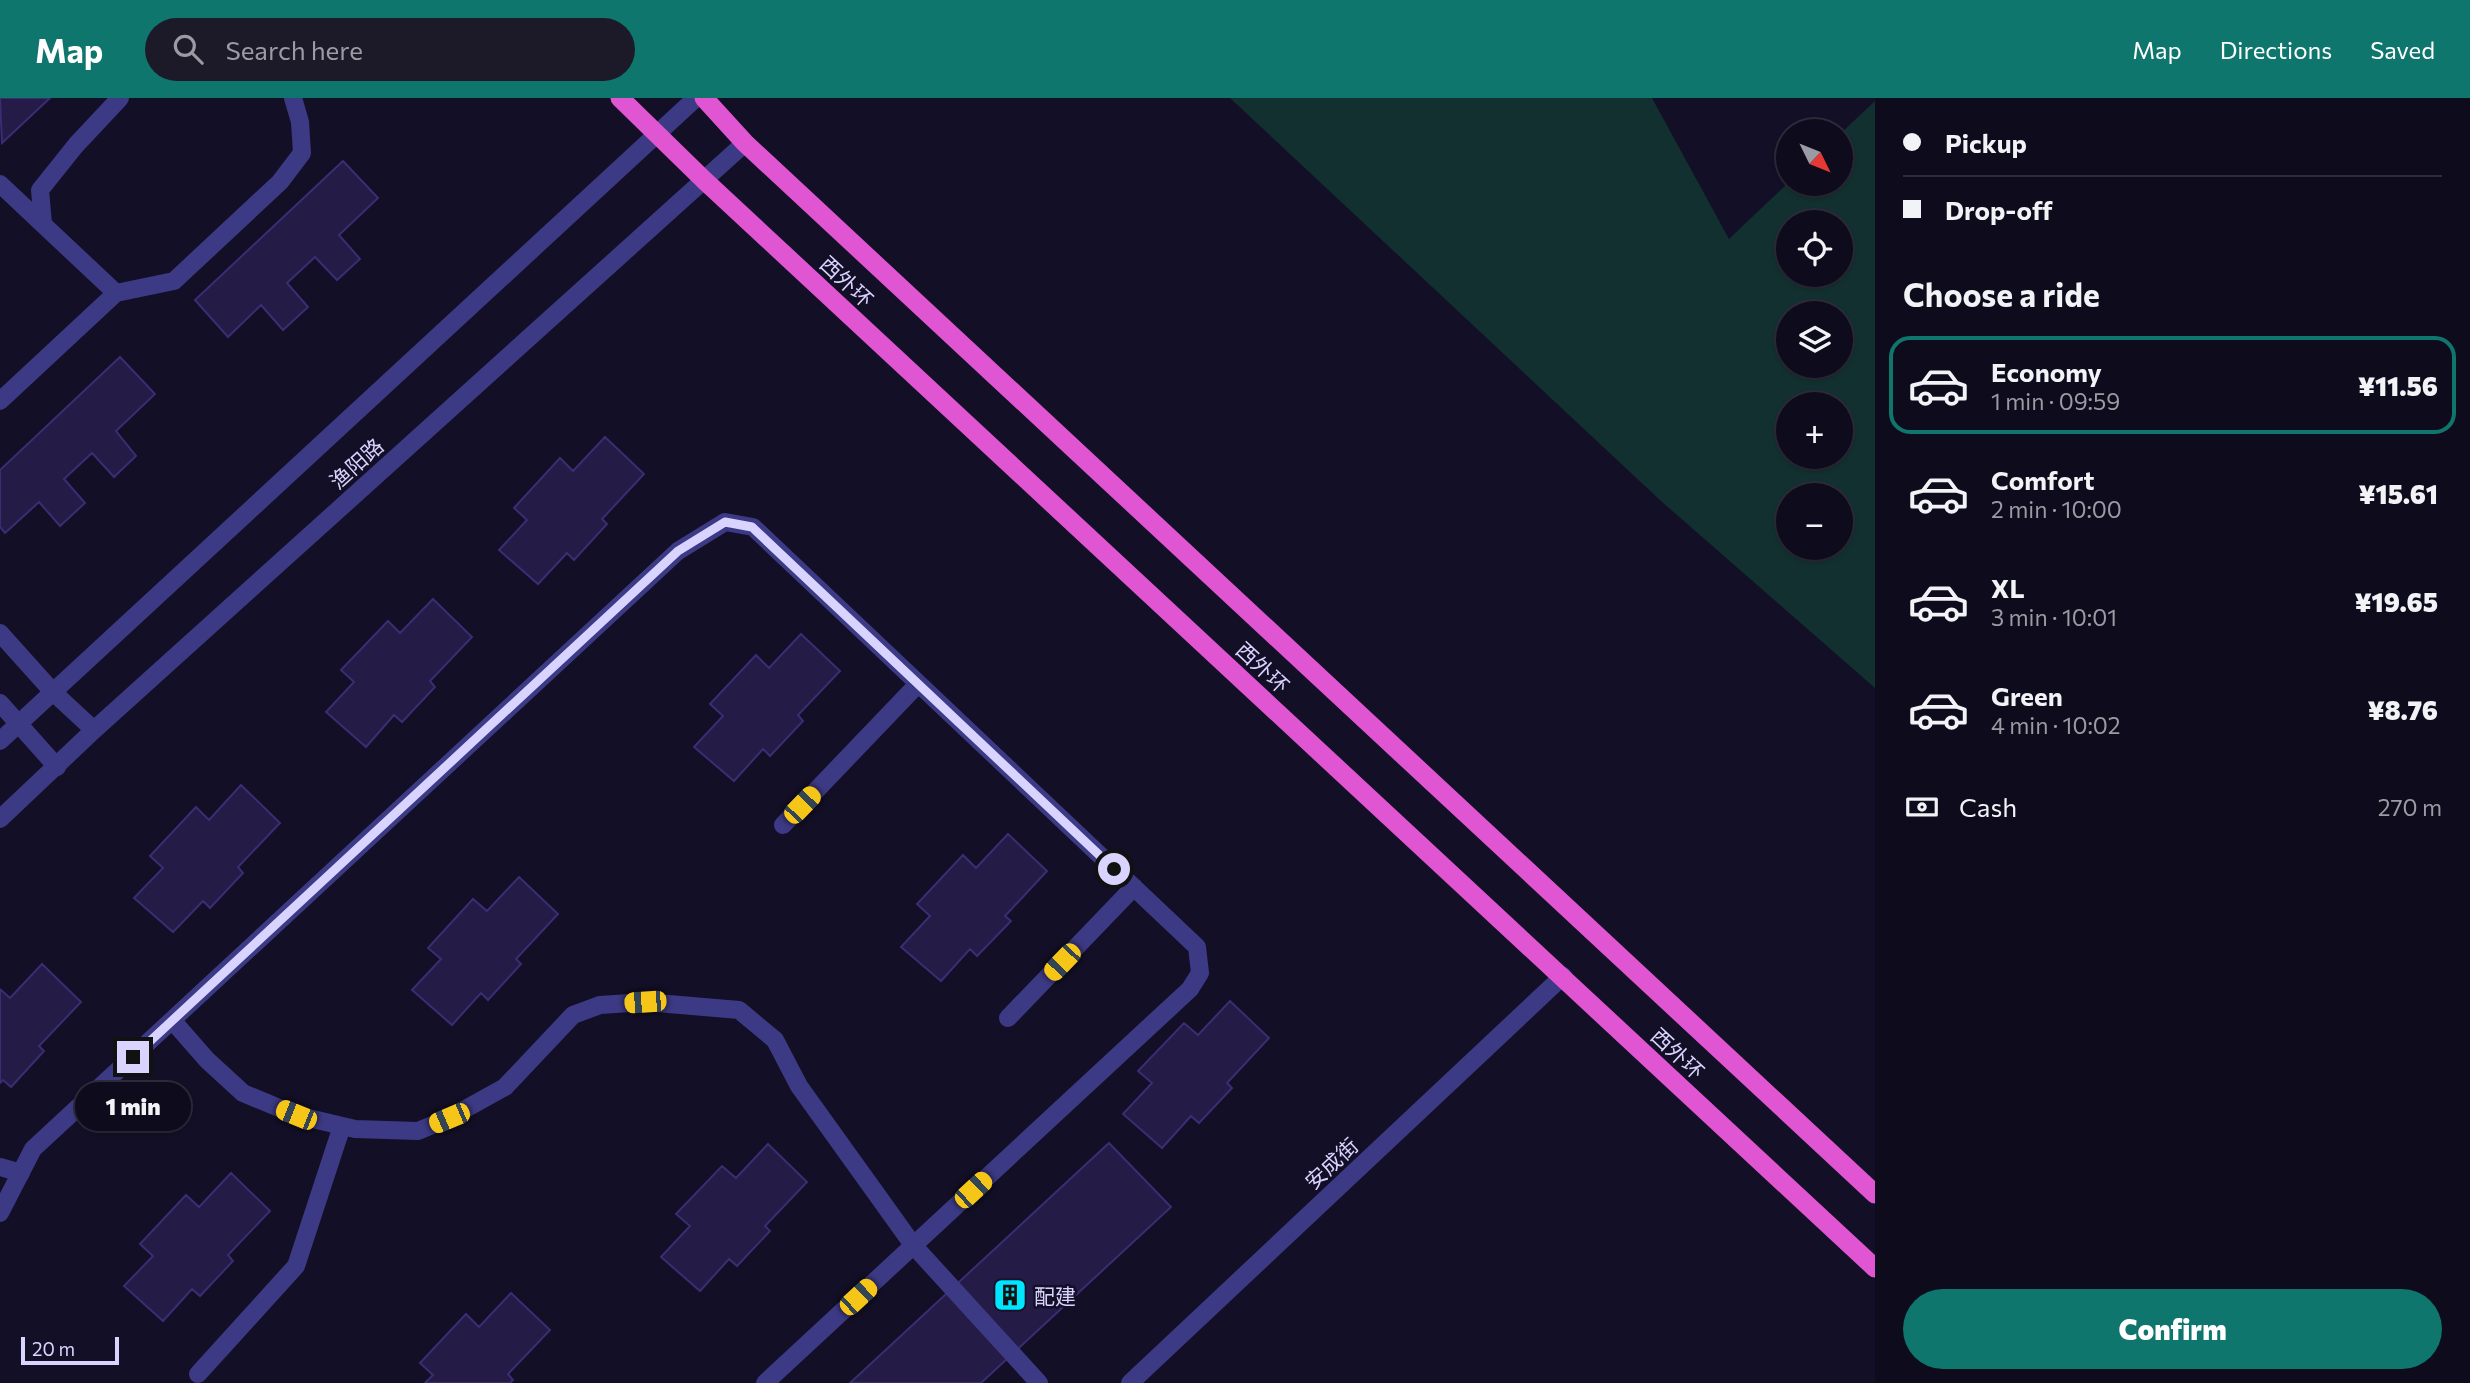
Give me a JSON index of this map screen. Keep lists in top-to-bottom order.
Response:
{
  "streets": {
    "highway": ["西外环"],
    "street": ["渔阳路", "安成街"]
  },
  "crossings": [
    ["西外环", "渔阳路"],
    ["西外环", "安成街"]
  ],
  "places": {
    "building": ["配建"]
  },
  "scale_bar": "20 m",
  "north": "bottom right",
  "page": {
    "header": "Map",
    "search": "Search here",
    "nav": ["Map", "Directions", "Saved"],
    "banner": ["Pickup", "Drop-off"],
    "map_buttons": ["+", "−"],
    "heading": "Choose a ride",
    "list": [
      {
        "name": "Economy",
        "note": "1 min · 09:59",
        "value": "¥11.56"
      },
      {
        "name": "Comfort",
        "note": "2 min · 10:00",
        "value": "¥15.61"
      },
      {
        "name": "XL",
        "note": "3 min · 10:01",
        "value": "¥19.65"
      },
      {
        "name": "Green",
        "note": "4 min · 10:02",
        "value": "¥8.76"
      }
    ],
    "pay": ["Cash", "270 m"],
    "bubble": "1 min",
    "buttons": "Confirm",
    "scale": "20 m"
  }
}
